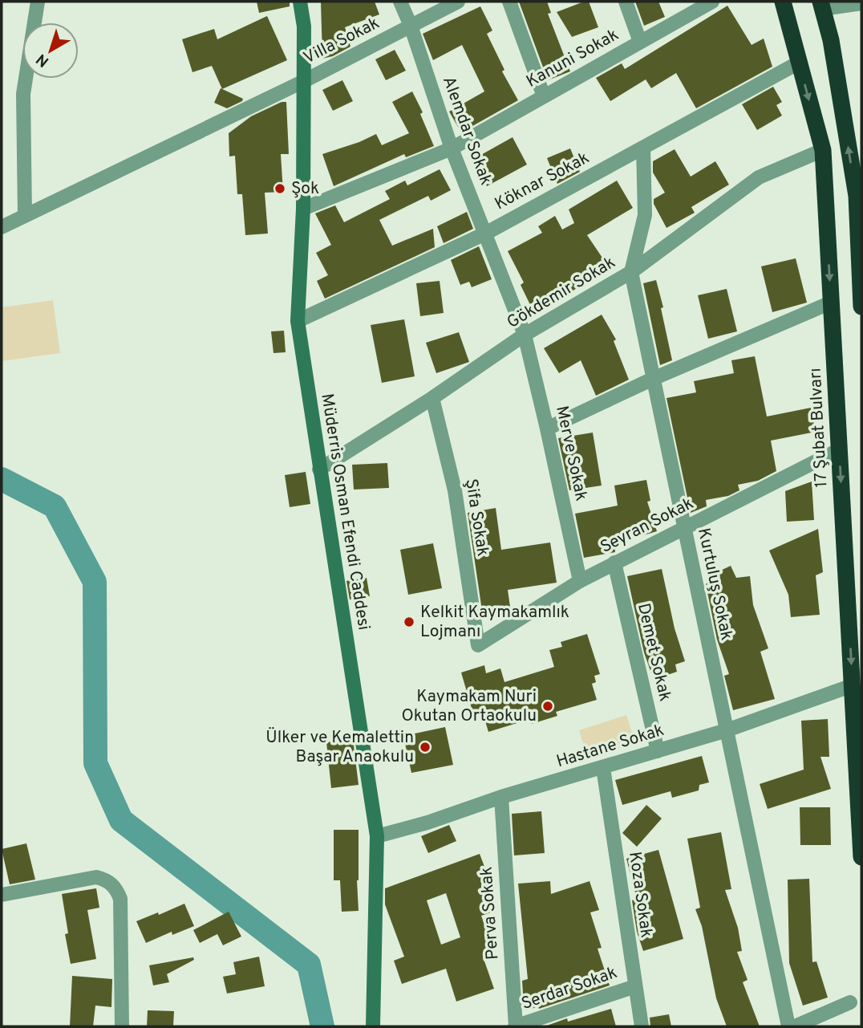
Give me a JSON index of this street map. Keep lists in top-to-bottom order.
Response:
{
  "streets": {
    "highway": ["17 Şubat Bulvarı"],
    "main road": ["Müderris Osman Efendi Caddesi"],
    "street": [
      "Villa Sokak",
      "Kanuni Sokak",
      "Alemdar Sokak",
      "Köknar Sokak",
      "Gökdemir Sokak",
      "Merve Sokak",
      "Şifa Sokak",
      "Seyran Sokak",
      "Kurtuluş Sokak",
      "Demet Sokak",
      "Hastane Sokak",
      "Koza Sokak",
      "Perva Sokak",
      "Serdar Sokak"
    ]
  },
  "crossings": [
    ["Villa Sokak", "Alemdar Sokak"],
    ["Villa Sokak", "Müderris Osman Efendi Caddesi"],
    ["Kanuni Sokak", "Alemdar Sokak"],
    ["Kanuni Sokak", "Müderris Osman Efendi Caddesi"],
    ["Alemdar Sokak", "Köknar Sokak"],
    ["Alemdar Sokak", "Gökdemir Sokak"],
    ["Alemdar Sokak", "Merve Sokak"],
    ["Köknar Sokak", "17 Şubat Bulvarı"],
    ["Köknar Sokak", "Müderris Osman Efendi Caddesi"],
    ["Köknar Sokak", "Kurtuluş Sokak"],
    ["Gökdemir Sokak", "17 Şubat Bulvarı"],
    ["Gökdemir Sokak", "Merve Sokak"],
    ["Gökdemir Sokak", "Müderris Osman Efendi Caddesi"],
    ["Gökdemir Sokak", "Şifa Sokak"],
    ["Gökdemir Sokak", "Kurtuluş Sokak"],
    ["17 Şubat Bulvarı", "Seyran Sokak"],
    ["17 Şubat Bulvarı", "Hastane Sokak"],
    ["Merve Sokak", "Seyran Sokak"],
    ["Müderris Osman Efendi Caddesi", "Hastane Sokak"],
    ["Şifa Sokak", "Seyran Sokak"],
    ["Seyran Sokak", "Kurtuluş Sokak"],
    ["Seyran Sokak", "Demet Sokak"],
    ["Kurtuluş Sokak", "Hastane Sokak"],
    ["Demet Sokak", "Hastane Sokak"],
    ["Hastane Sokak", "Koza Sokak"],
    ["Hastane Sokak", "Perva Sokak"],
    ["Koza Sokak", "Serdar Sokak"],
    ["Perva Sokak", "Serdar Sokak"]
  ],
  "places": [
    "Şok",
    "Kelkit Kaymakamlık Lojmanı",
    "Kaymakam Nuri Okutan Ortaokulu",
    "Ülker ve Kemalettin Başar Anaokulu"
  ],
  "north": "bottom left"
}
